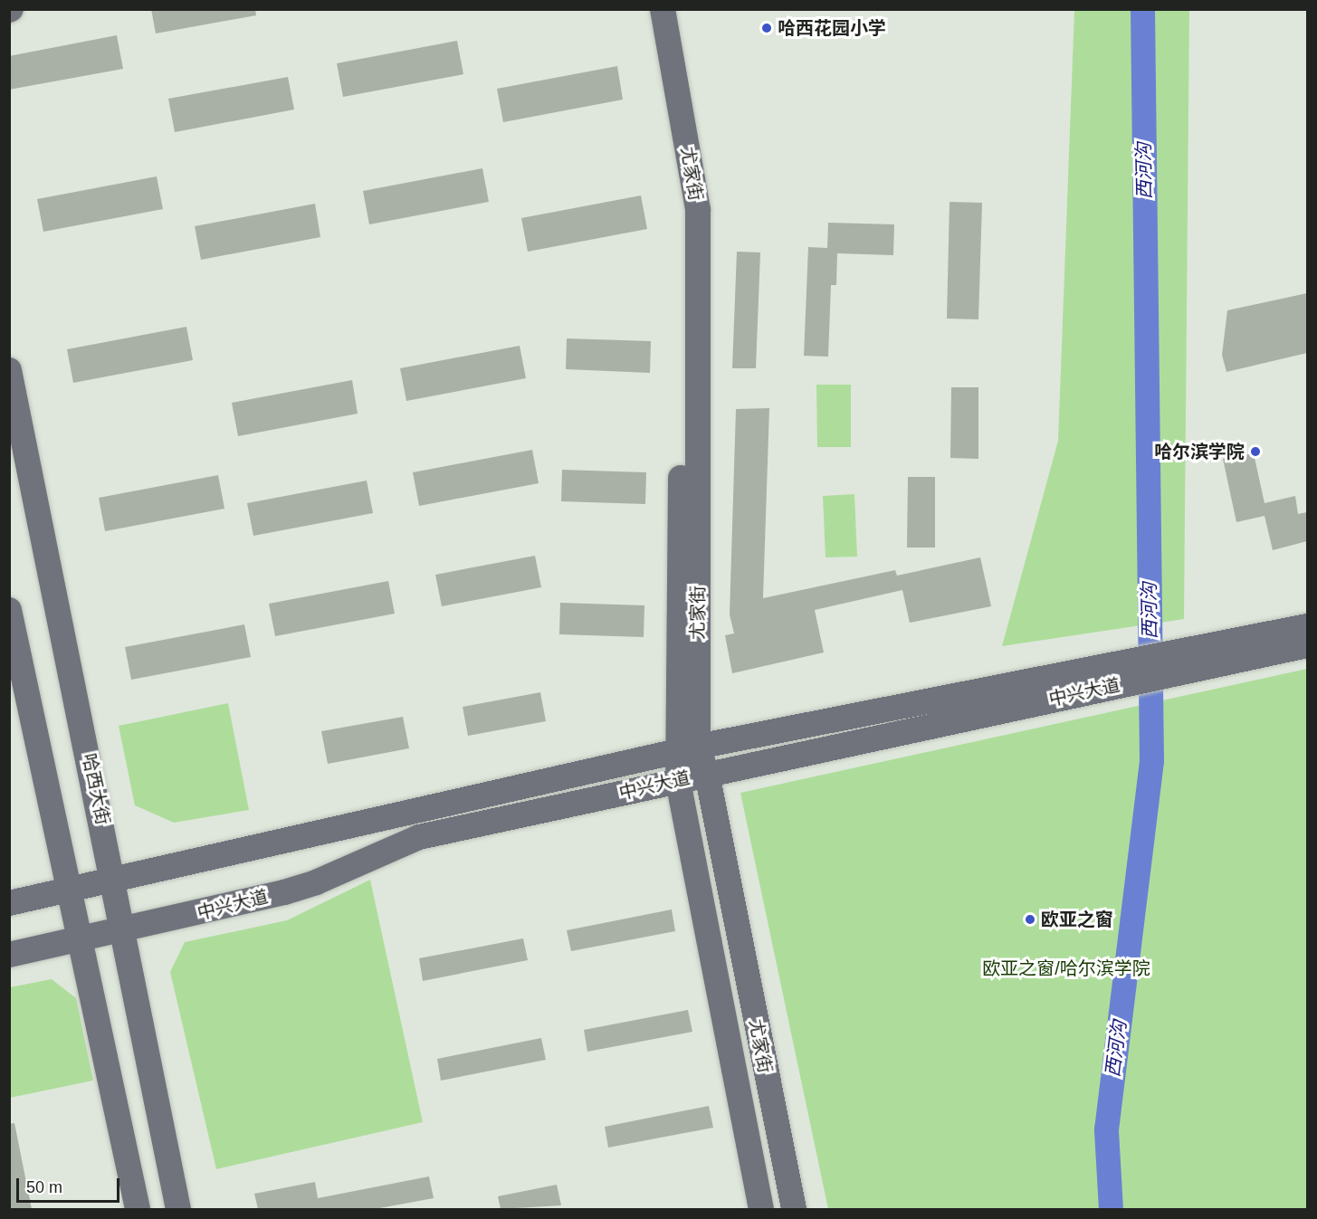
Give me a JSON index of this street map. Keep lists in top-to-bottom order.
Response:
{
  "streets": {
    "main road": ["尤家街", "中兴大道", "哈西大街"]
  },
  "crossings": [
    ["尤家街", "中兴大道"],
    ["中兴大道", "哈西大街"]
  ],
  "water": ["西河沟"],
  "parks": ["欧亚之窗/哈尔滨学院"],
  "places": ["哈西花园小学", "哈尔滨学院", "欧亚之窗"],
  "scale_bar": "50 m"
}
